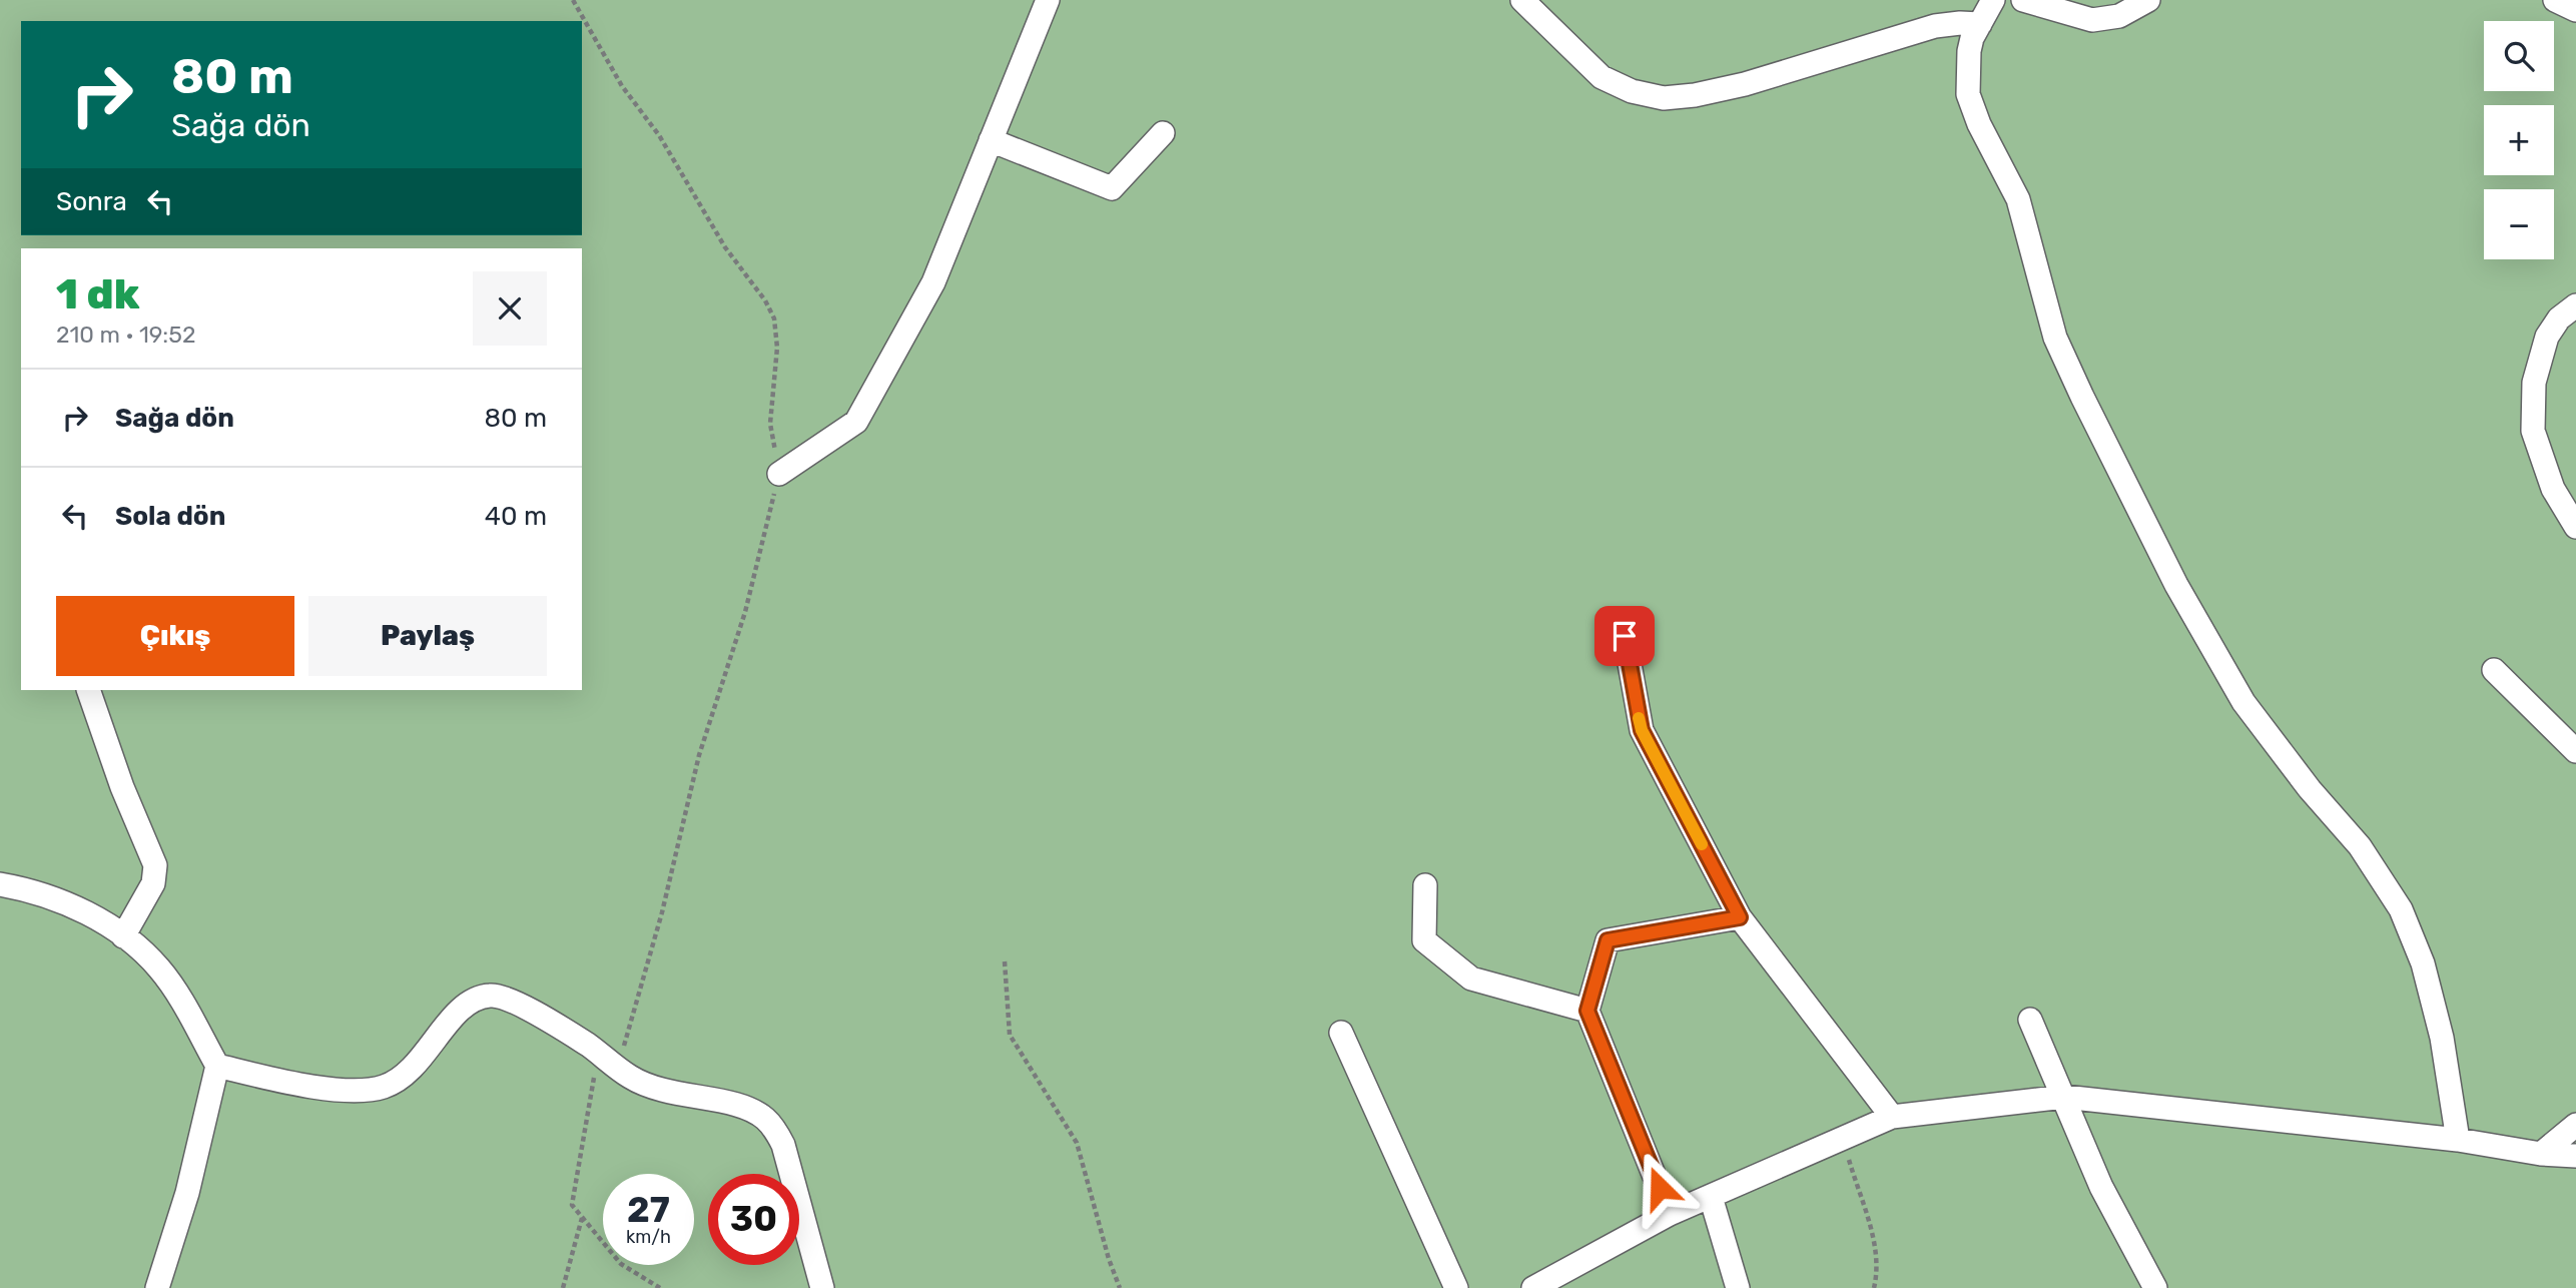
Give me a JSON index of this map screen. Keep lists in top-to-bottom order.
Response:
{
  "page": {
    "map_buttons": ["+", "−"],
    "turn": ["80 m", "Sağa dön"],
    "then": "Sonra",
    "heading": ["1 dk", "210 m · 19:52"],
    "list": [
      {
        "name": "Sağa dön",
        "value": "80 m"
      },
      {
        "name": "Sola dön",
        "value": "40 m"
      }
    ],
    "buttons": ["Çıkış", "Paylaş"],
    "speed": "27 km/h",
    "limit": "30"
  }
}
